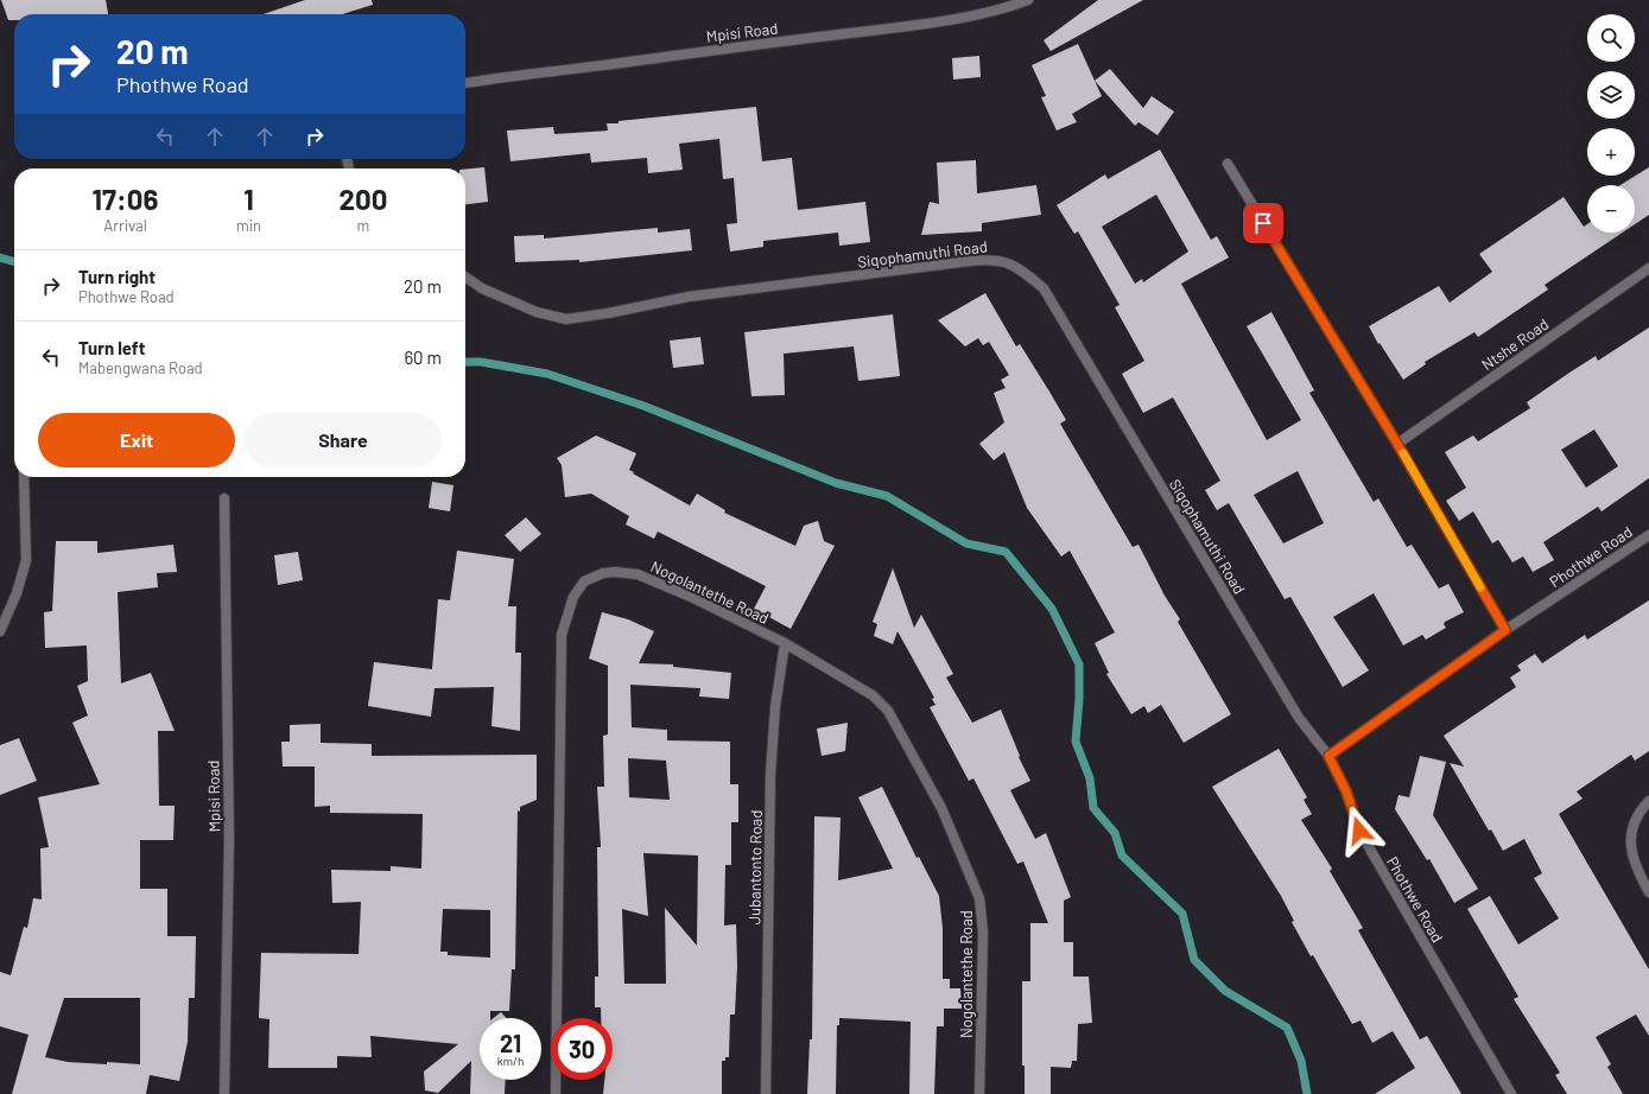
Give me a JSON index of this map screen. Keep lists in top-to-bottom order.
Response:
{
  "streets": {
    "street": [
      "Mpisi Road",
      "Siqophamuthi Road",
      "Ntshe Road",
      "Phothwe Road",
      "Nogolantethe Road",
      "Jubantonto Road"
    ]
  },
  "crossings": [
    ["Siqophamuthi Road", "Phothwe Road"],
    ["Nogolantethe Road", "Jubantonto Road"]
  ],
  "page": {
    "map_buttons": ["+", "−"],
    "turn": ["20 m", "Phothwe Road"],
    "eta": [
      "17:06",
      "Arrival",
      "1",
      "min",
      "200",
      "m"
    ],
    "list": [
      {
        "name": "Turn right",
        "note": "Phothwe Road",
        "value": "20 m"
      },
      {
        "name": "Turn left",
        "note": "Mabengwana Road",
        "value": "60 m"
      }
    ],
    "buttons": ["Exit", "Share"],
    "speed": "21 km/h",
    "limit": "30"
  }
}
